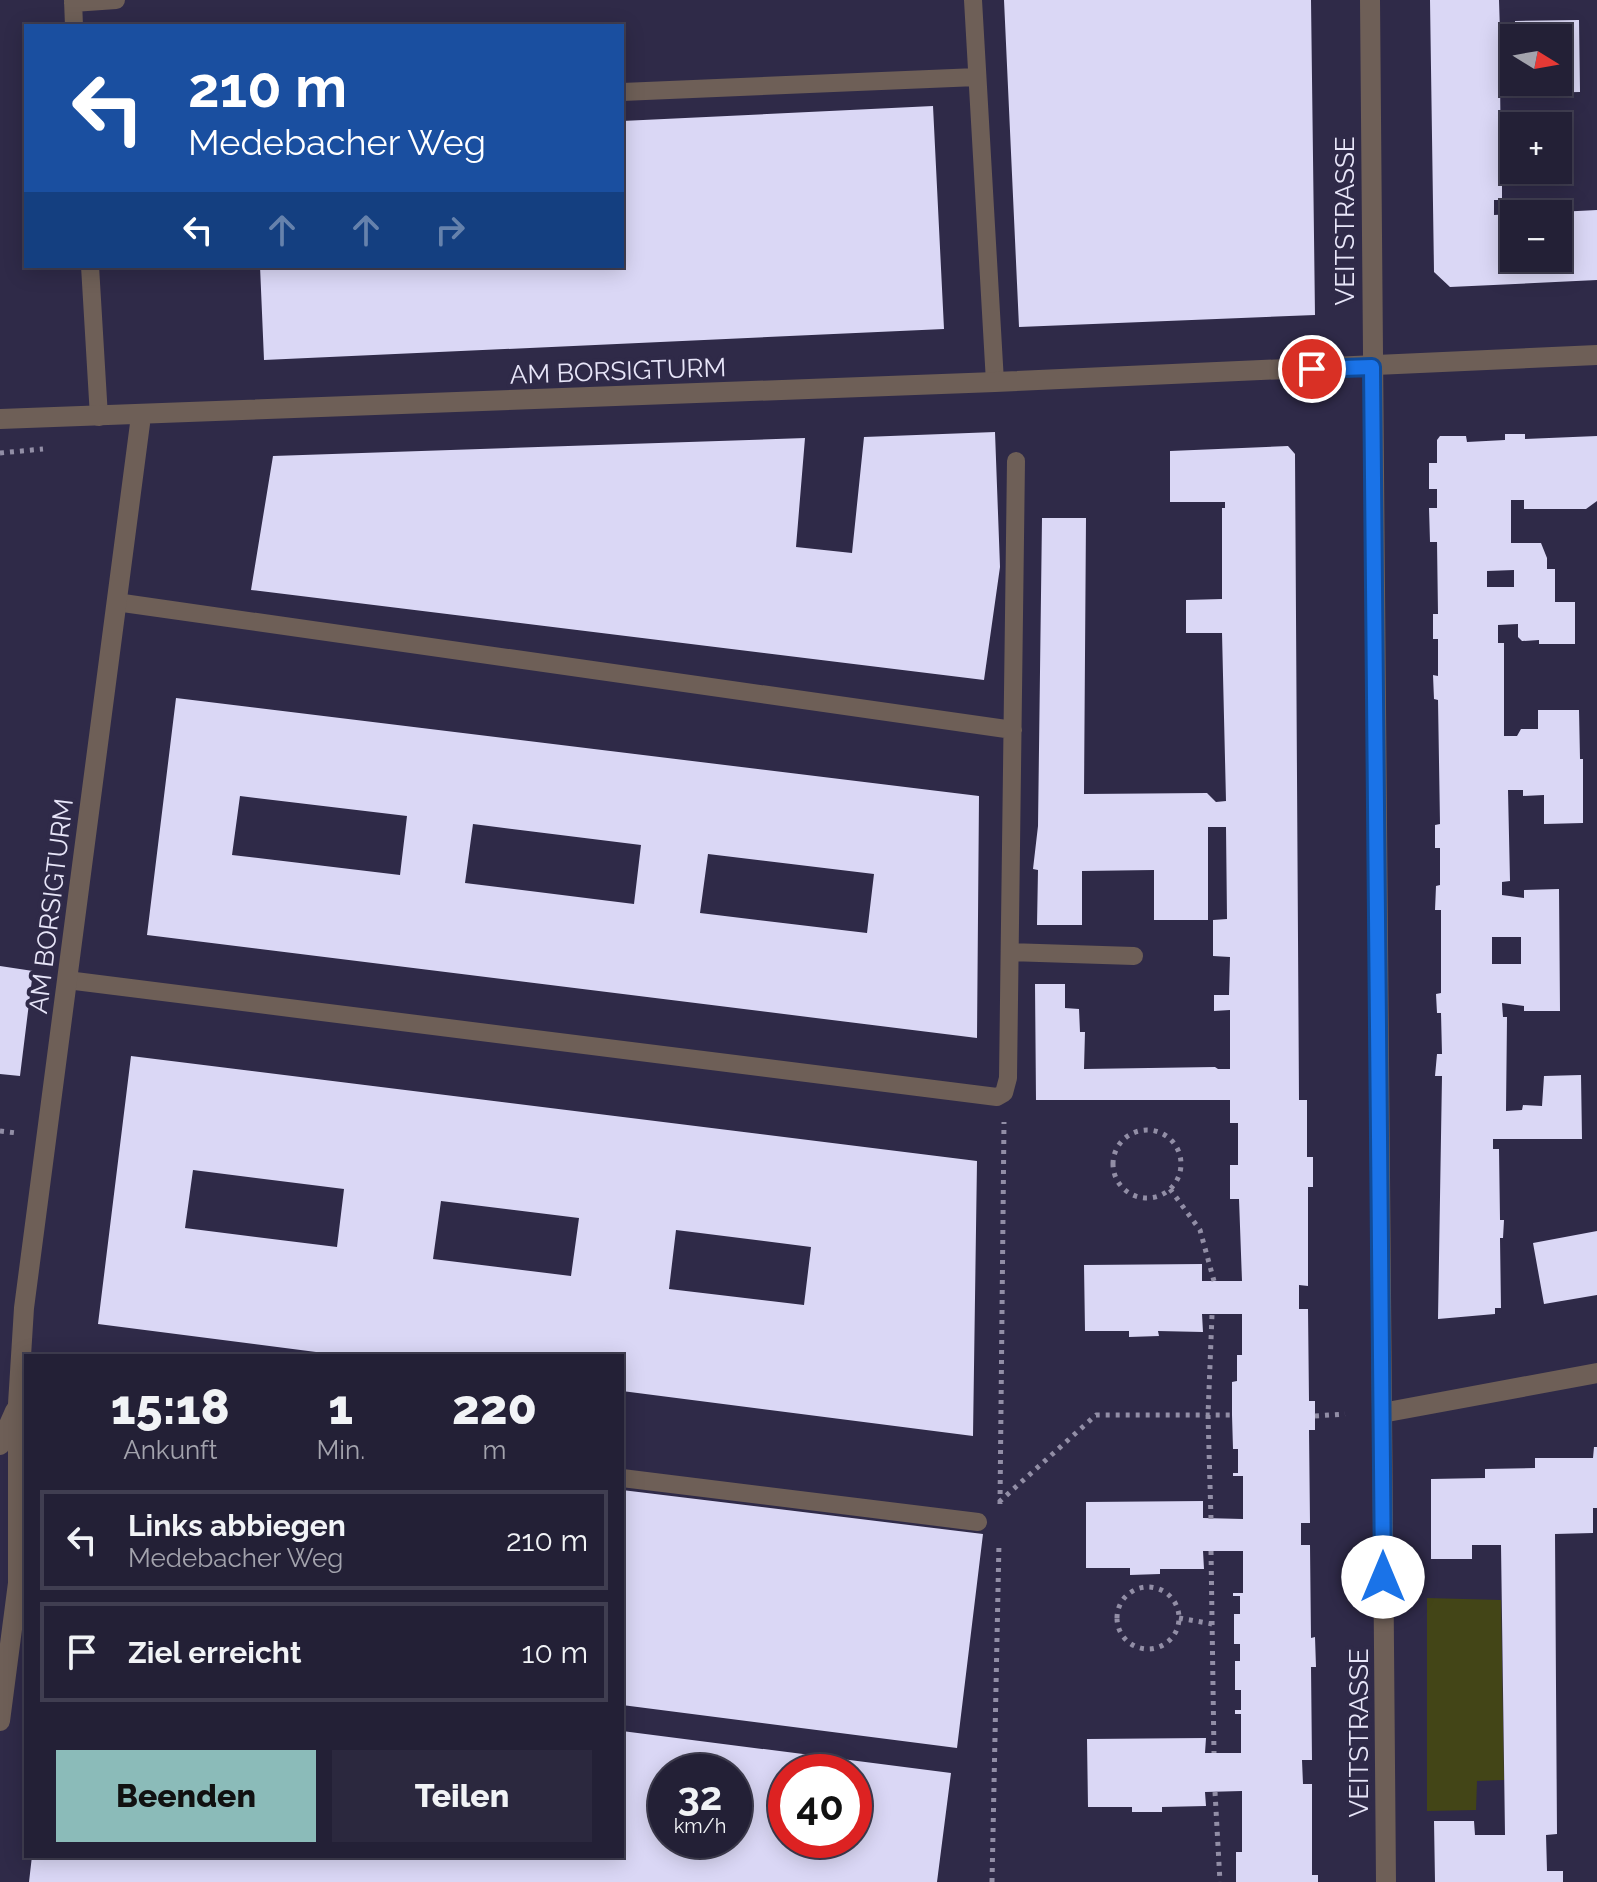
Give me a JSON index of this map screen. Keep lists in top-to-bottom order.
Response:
{
  "streets": {
    "street": ["VEITSTRASSE", "AM BORSIGTURM"]
  },
  "crossings": [
    ["VEITSTRASSE", "AM BORSIGTURM"]
  ],
  "north": "right",
  "page": {
    "map_buttons": ["+", "−"],
    "turn": ["210 m", "Medebacher Weg"],
    "eta": [
      "15:18",
      "Ankunft",
      "1",
      "Min.",
      "220",
      "m"
    ],
    "list": [
      {
        "name": "Links abbiegen",
        "note": "Medebacher Weg",
        "value": "210 m"
      },
      {
        "name": "Ziel erreicht",
        "value": "10 m"
      }
    ],
    "buttons": ["Beenden", "Teilen"],
    "speed": "32 km/h",
    "limit": "40"
  }
}
